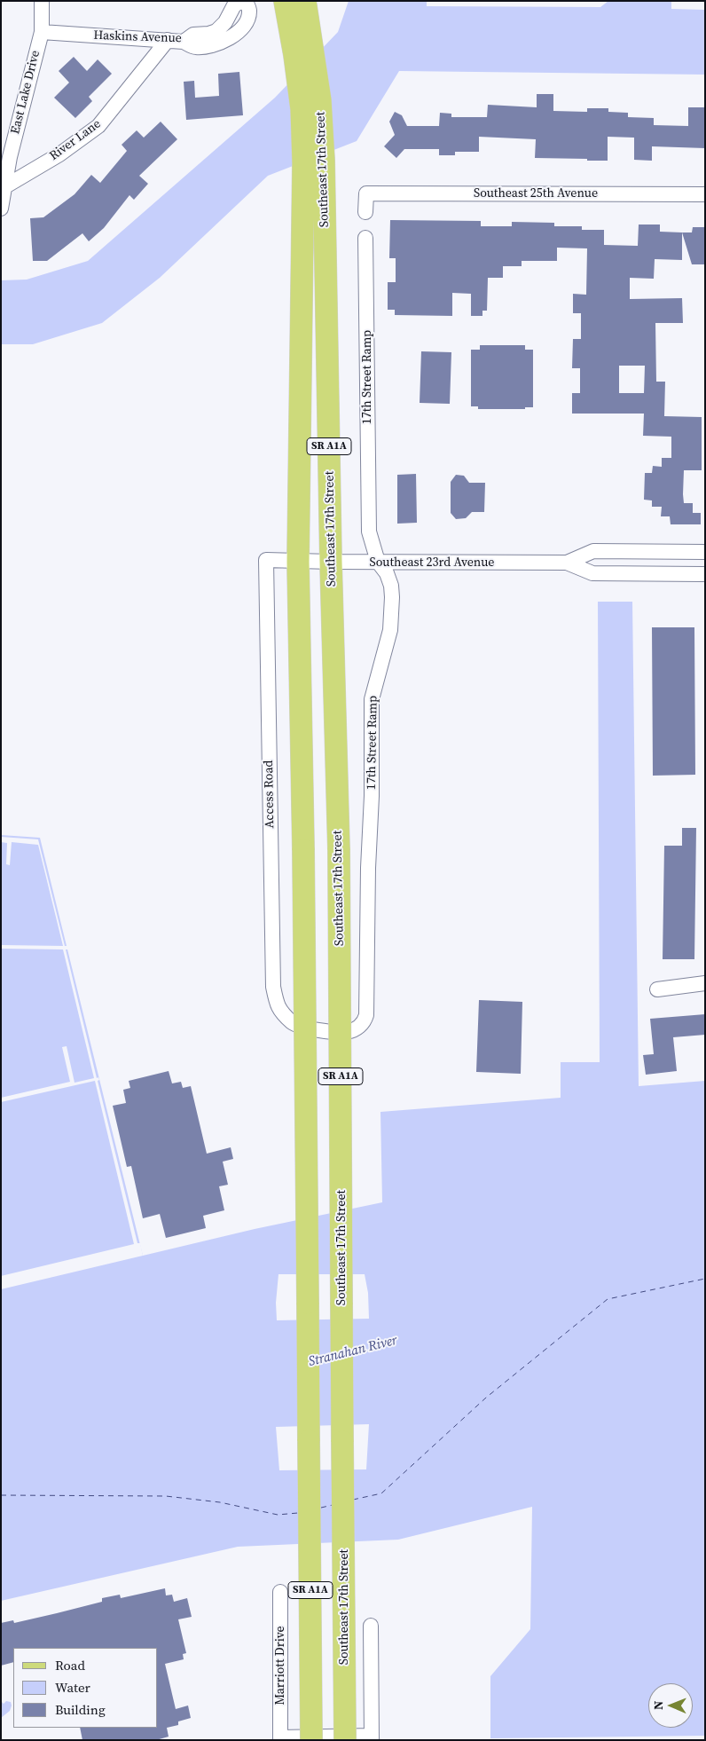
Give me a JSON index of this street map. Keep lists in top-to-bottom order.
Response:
{
  "streets": {
    "main road": ["Southeast 17th Street", "SR A1A"],
    "street": [
      "Haskins Avenue",
      "East Lake Drive",
      "River Lane",
      "Southeast 25th Avenue",
      "17th Street Ramp",
      "Southeast 23rd Avenue",
      "Access Road",
      "Marriott Drive"
    ]
  },
  "crossings": [
    ["Haskins Avenue", "East Lake Drive"],
    ["Haskins Avenue", "River Lane"],
    ["East Lake Drive", "River Lane"],
    ["Southeast 17th Street", "Southeast 23rd Avenue"],
    ["Southeast 17th Street", "Access Road"],
    ["17th Street Ramp", "Southeast 23rd Avenue"],
    ["17th Street Ramp", "Access Road"],
    ["Southeast 23rd Avenue", "Access Road"]
  ],
  "water": ["Stranahan River"],
  "legend": ["Road", "Water", "Building"],
  "north": "left"
}
